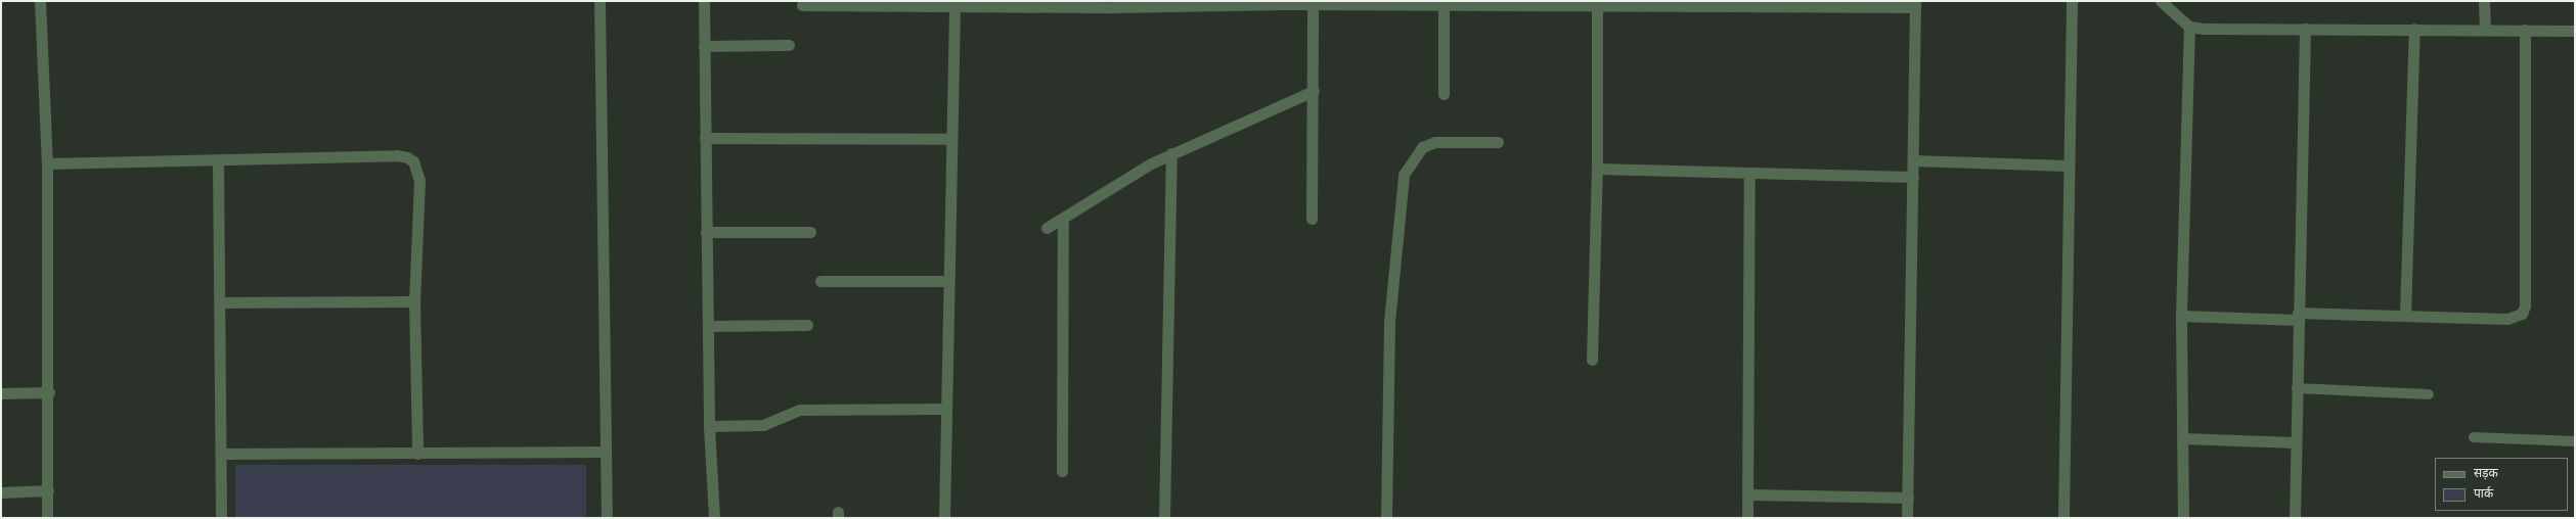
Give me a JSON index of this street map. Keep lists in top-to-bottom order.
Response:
{
  "legend": ["सड़क", "पार्क"]
}
